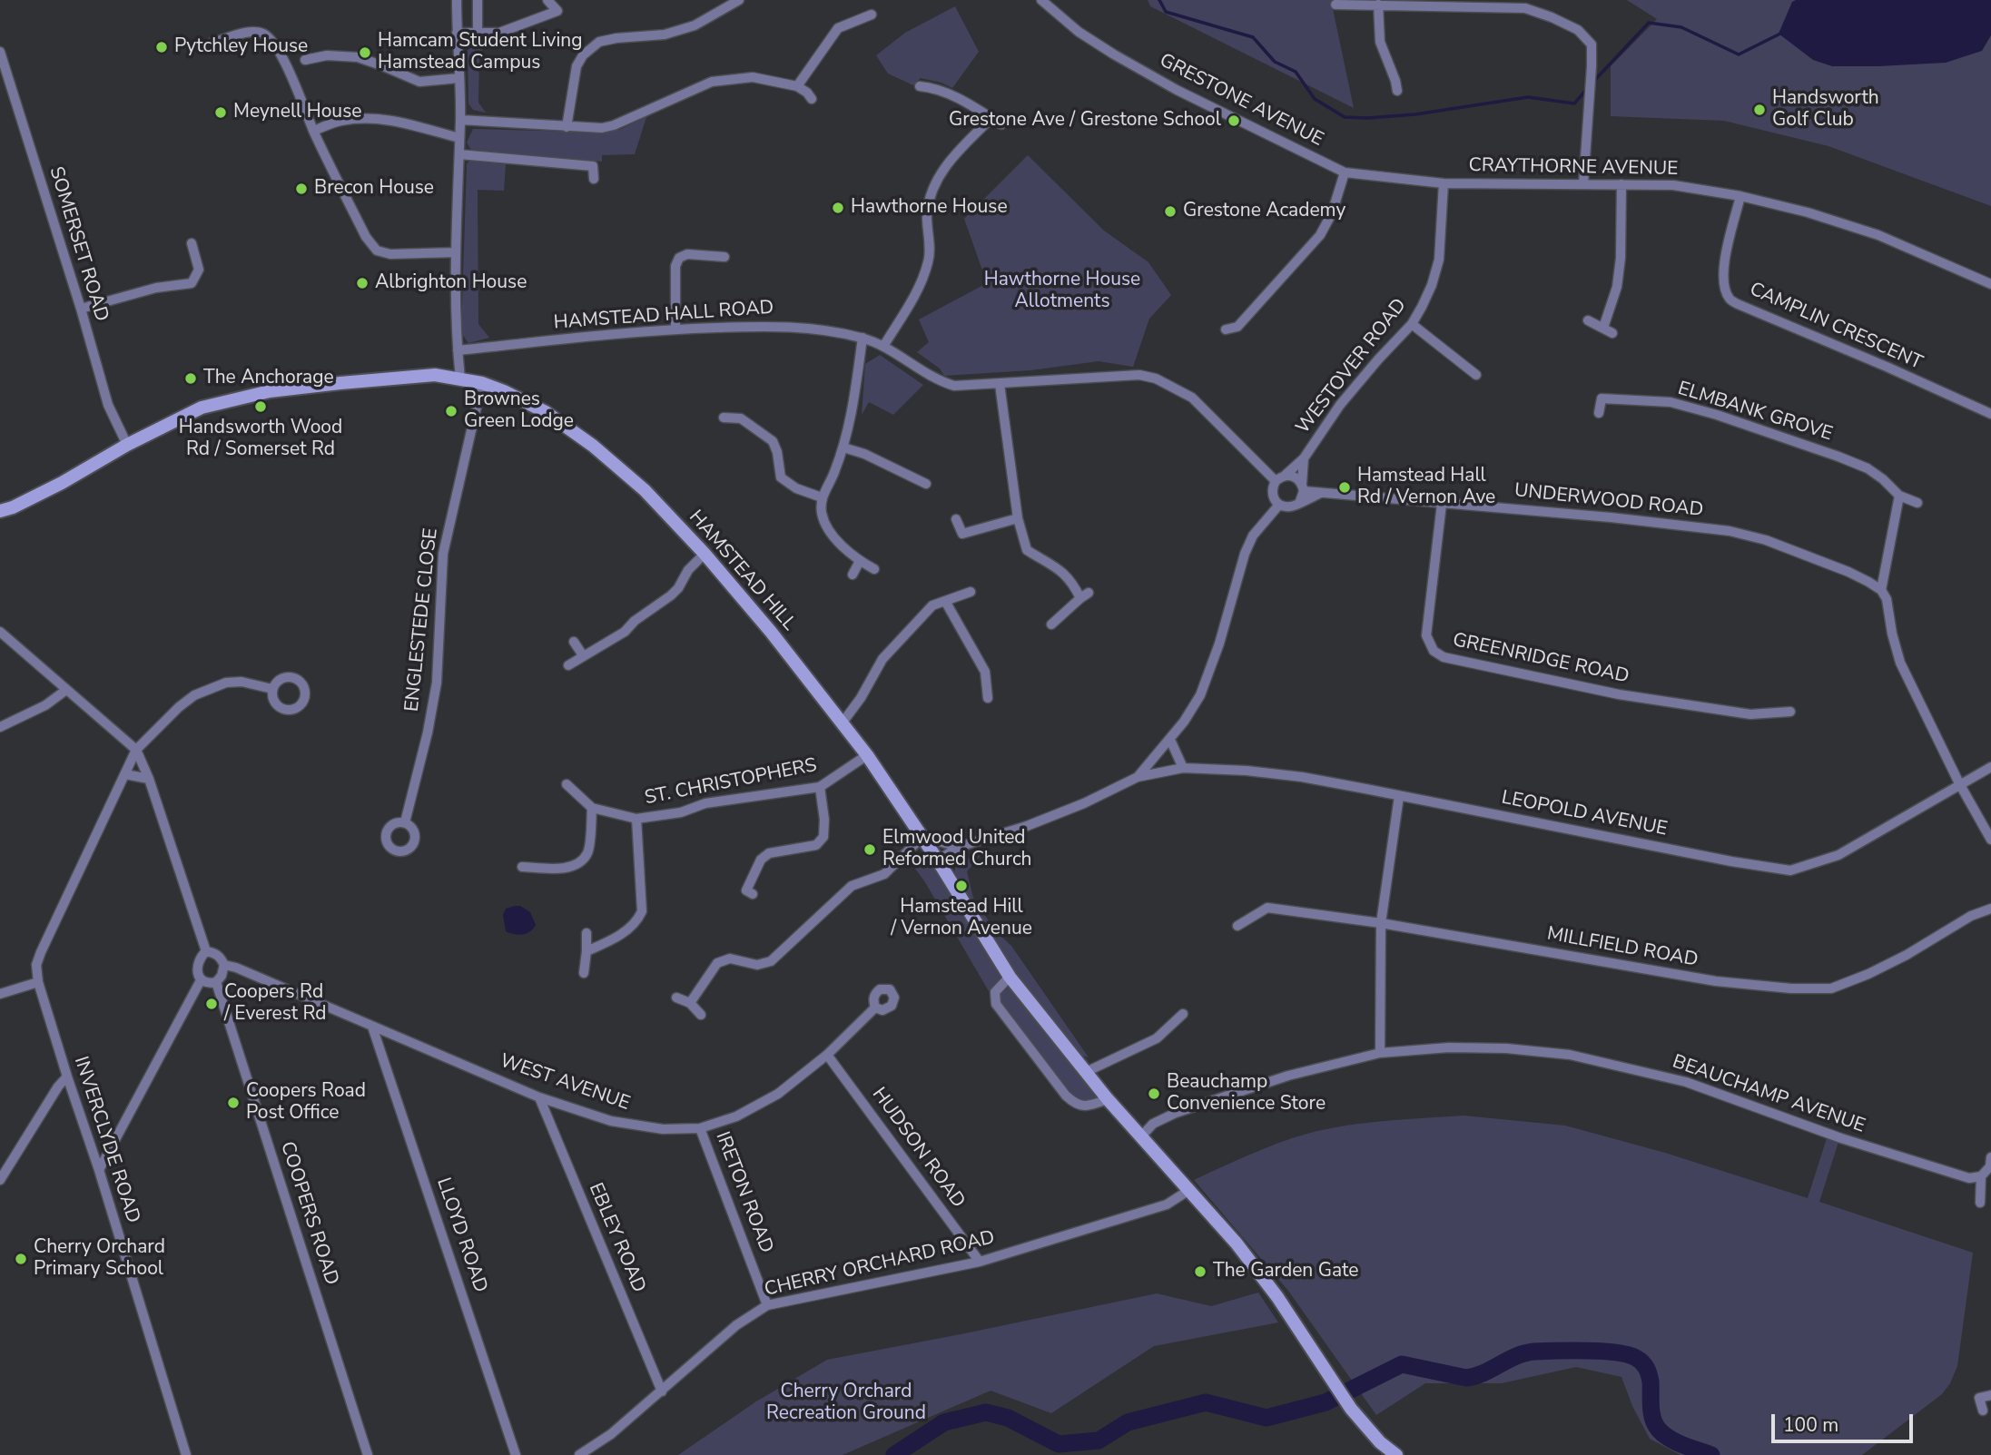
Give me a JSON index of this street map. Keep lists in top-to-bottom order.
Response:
{
  "streets": {
    "main road": ["HAMSTEAD HILL"],
    "street": [
      "GRESTONE AVENUE",
      "CRAYTHORNE AVENUE",
      "SOMERSET ROAD",
      "HAMSTEAD HALL ROAD",
      "CAMPLIN CRESCENT",
      "WESTOVER ROAD",
      "ELMBANK GROVE",
      "UNDERWOOD ROAD",
      "ENGLESTEDE CLOSE",
      "GREENRIDGE ROAD",
      "ST. CHRISTOPHERS",
      "LEOPOLD AVENUE",
      "MILLFIELD ROAD",
      "WEST AVENUE",
      "BEAUCHAMP AVENUE",
      "INVERCLYDE ROAD",
      "HUDSON ROAD",
      "IRETON ROAD",
      "COOPERS ROAD",
      "LLOYD ROAD",
      "EBLEY ROAD",
      "CHERRY ORCHARD ROAD"
    ]
  },
  "crossings": [
    ["GRESTONE AVENUE", "CRAYTHORNE AVENUE"],
    ["GRESTONE AVENUE", "WESTOVER ROAD"],
    ["CRAYTHORNE AVENUE", "CAMPLIN CRESCENT"],
    ["CRAYTHORNE AVENUE", "WESTOVER ROAD"],
    ["SOMERSET ROAD", "HAMSTEAD HILL"],
    ["HAMSTEAD HALL ROAD", "WESTOVER ROAD"],
    ["HAMSTEAD HALL ROAD", "UNDERWOOD ROAD"],
    ["WESTOVER ROAD", "UNDERWOOD ROAD"],
    ["UNDERWOOD ROAD", "GREENRIDGE ROAD"],
    ["HAMSTEAD HILL", "ENGLESTEDE CLOSE"],
    ["HAMSTEAD HILL", "ST. CHRISTOPHERS"],
    ["HAMSTEAD HILL", "BEAUCHAMP AVENUE"],
    ["HAMSTEAD HILL", "CHERRY ORCHARD ROAD"],
    ["WEST AVENUE", "HUDSON ROAD"],
    ["WEST AVENUE", "IRETON ROAD"],
    ["WEST AVENUE", "COOPERS ROAD"],
    ["WEST AVENUE", "LLOYD ROAD"],
    ["WEST AVENUE", "EBLEY ROAD"],
    ["HUDSON ROAD", "CHERRY ORCHARD ROAD"],
    ["IRETON ROAD", "CHERRY ORCHARD ROAD"],
    ["EBLEY ROAD", "CHERRY ORCHARD ROAD"]
  ],
  "parks": ["Hawthorne House Allotments", "Cherry Orchard Recreation Ground"],
  "places": [
    "Pytchley House",
    "Hamcam Student Living Hamstead Campus",
    "Handsworth Golf Club",
    "Meynell House",
    "Grestone Ave / Grestone School",
    "Brecon House",
    "Hawthorne House",
    "Grestone Academy",
    "Albrighton House",
    "The Anchorage",
    "Handsworth Wood Rd / Somerset Rd",
    "Brownes Green Lodge",
    "Hamstead Hall Rd / Vernon Ave",
    "Elmwood United Reformed Church",
    "Hamstead Hill / Vernon Avenue",
    "Coopers Rd / Everest Rd",
    "Beauchamp Convenience Store",
    "Coopers Road Post Office",
    "Cherry Orchard Primary School",
    "The Garden Gate"
  ],
  "scale_bar": "100 m"
}
